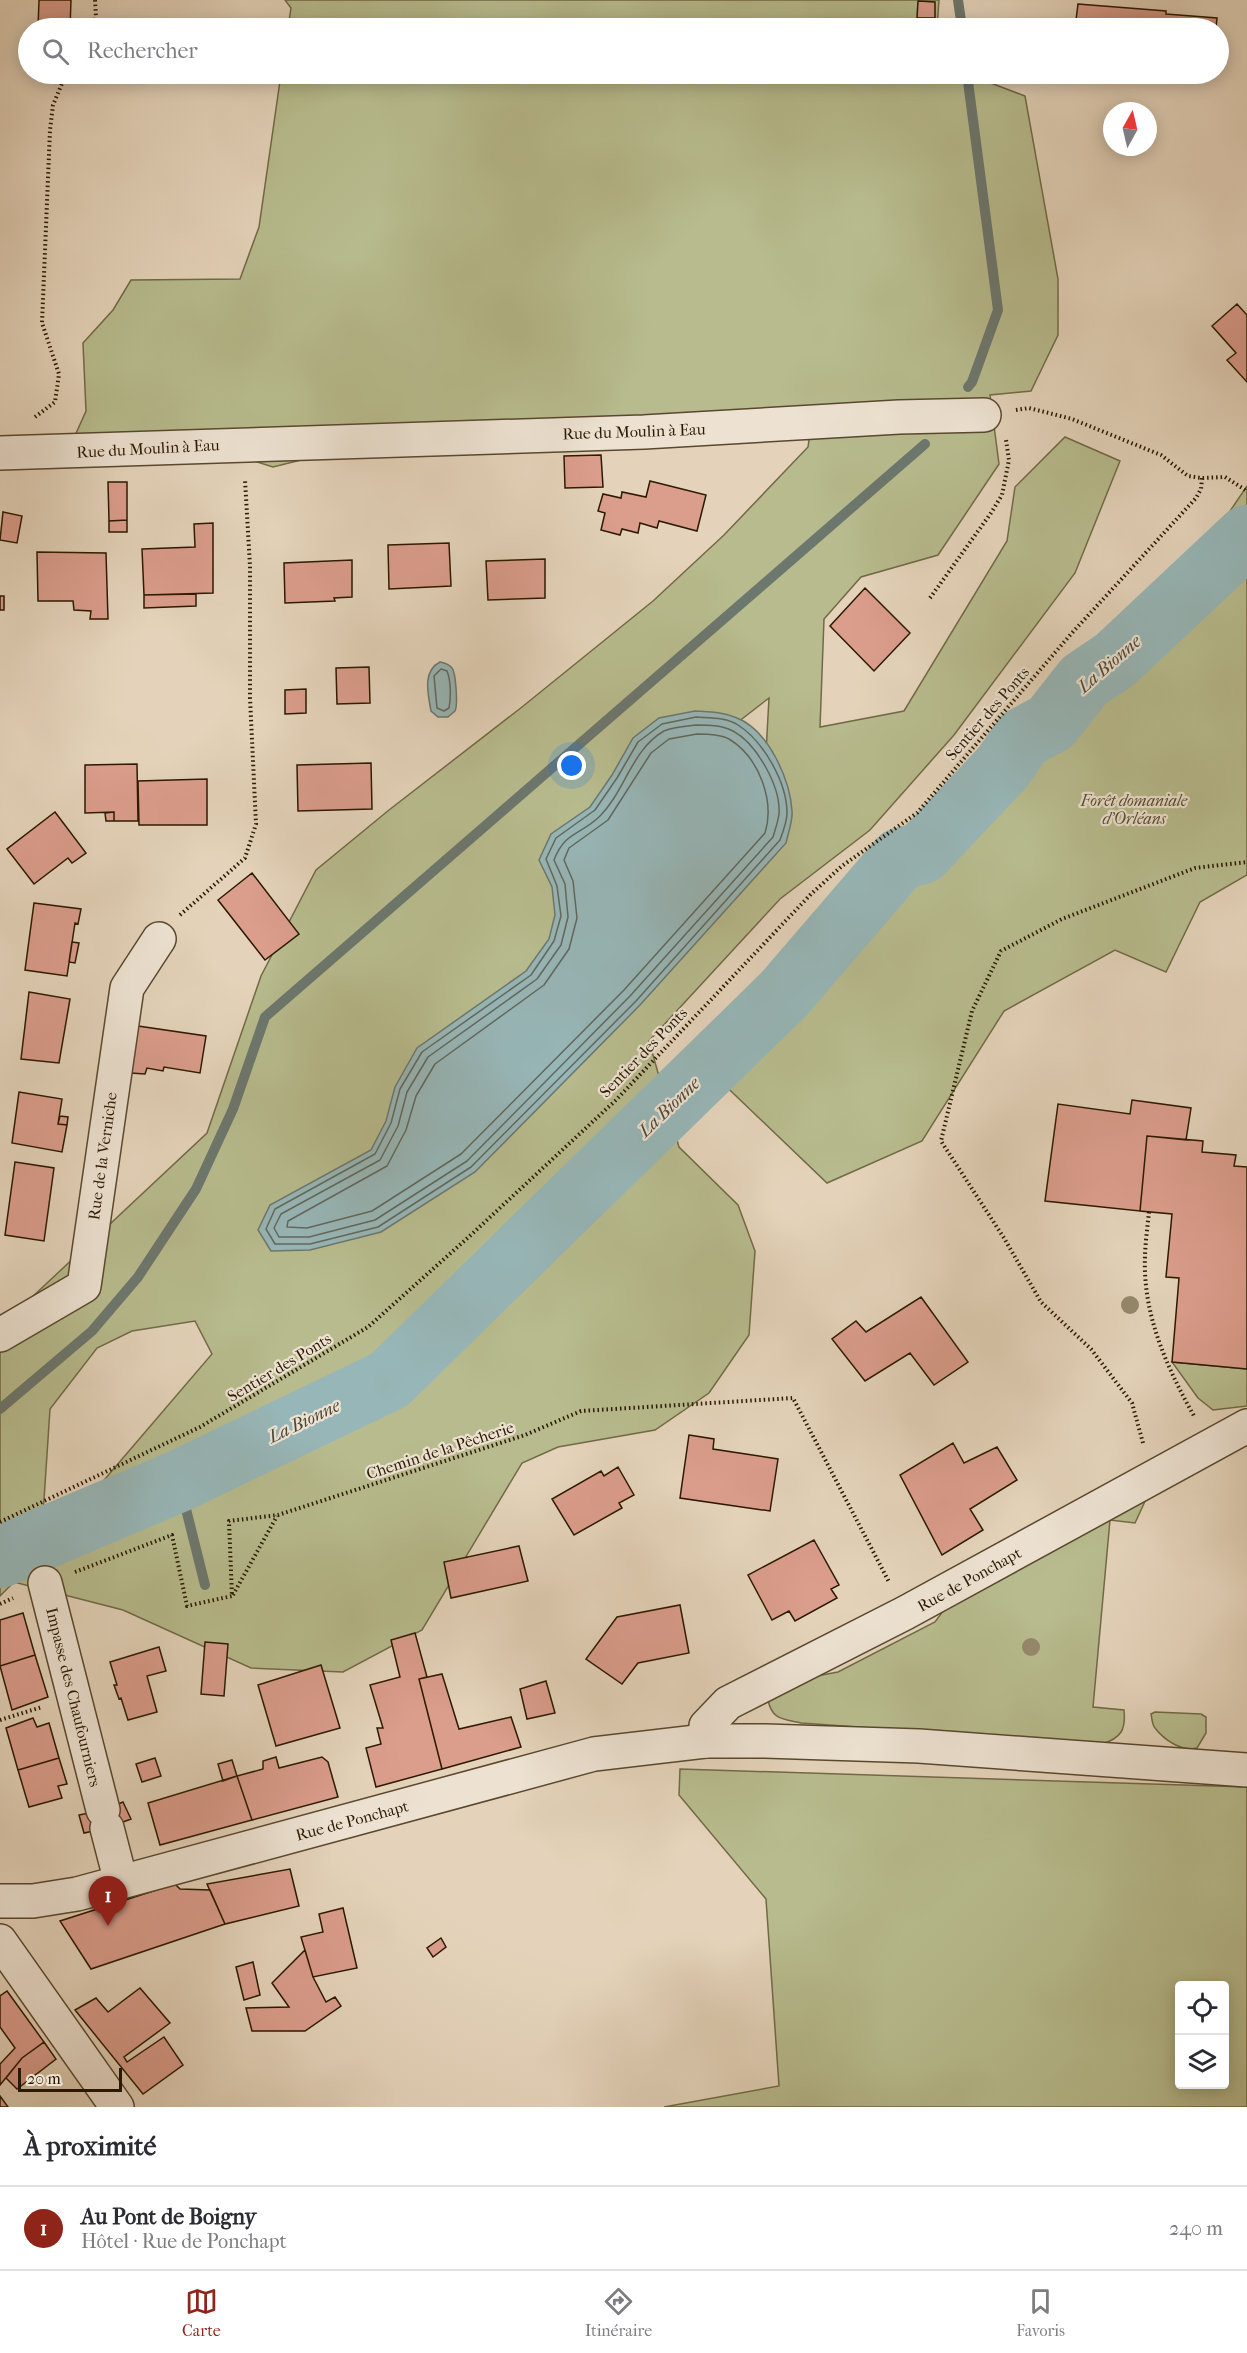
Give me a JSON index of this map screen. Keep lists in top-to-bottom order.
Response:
{
  "streets": {
    "street": [
      "Rue du Moulin à Eau",
      "Rue de la Verniche",
      "Rue de Ponchapt",
      "Impasse des Chaufourniers"
    ],
    "path": ["Sentier des Ponts", "Chemin de la Pêcherie"]
  },
  "crossings": [
    ["Chemin de la Pêcherie", "Rue de Ponchapt"],
    ["Rue de Ponchapt", "Impasse des Chaufourniers"]
  ],
  "water": ["La Bionne"],
  "parks": ["Forêt domaniale d'Orléans"],
  "scale_bar": "20 m",
  "north": "top",
  "page": {
    "search": "Rechercher",
    "pins": "1",
    "scale": "20 m",
    "heading": "À proximité",
    "list": [
      {
        "mark": "1",
        "name": "Au Pont de Boigny",
        "note": "Hôtel · Rue de Ponchapt",
        "value": "240 m"
      }
    ],
    "nav": ["Carte", "Itinéraire", "Favoris"]
  }
}
